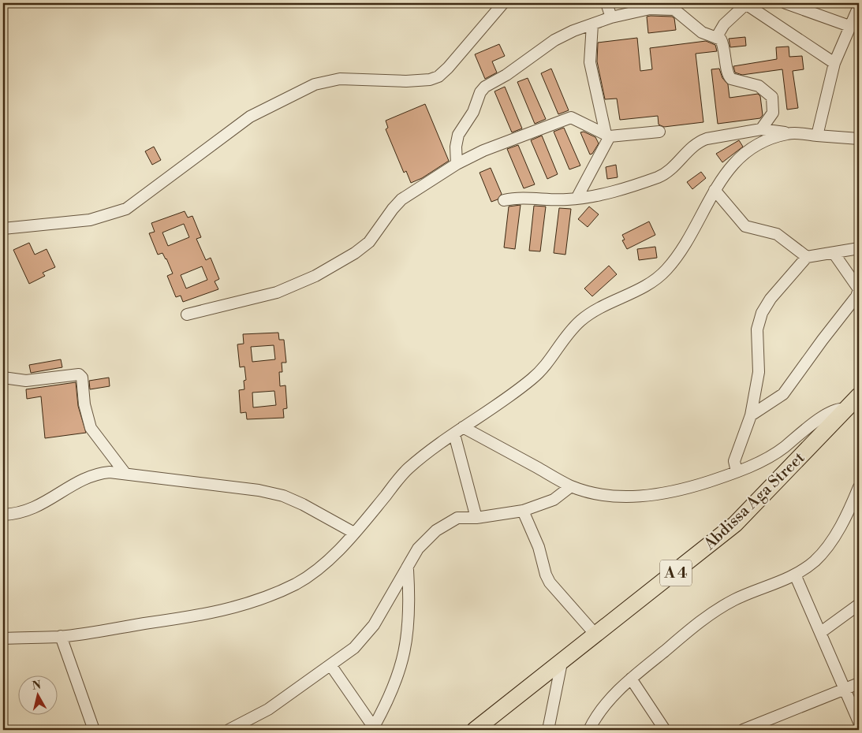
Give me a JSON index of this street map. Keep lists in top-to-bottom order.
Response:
{
  "streets": {
    "highway": ["Abdissa Aga Street", "A 4"]
  },
  "north": "top"
}
